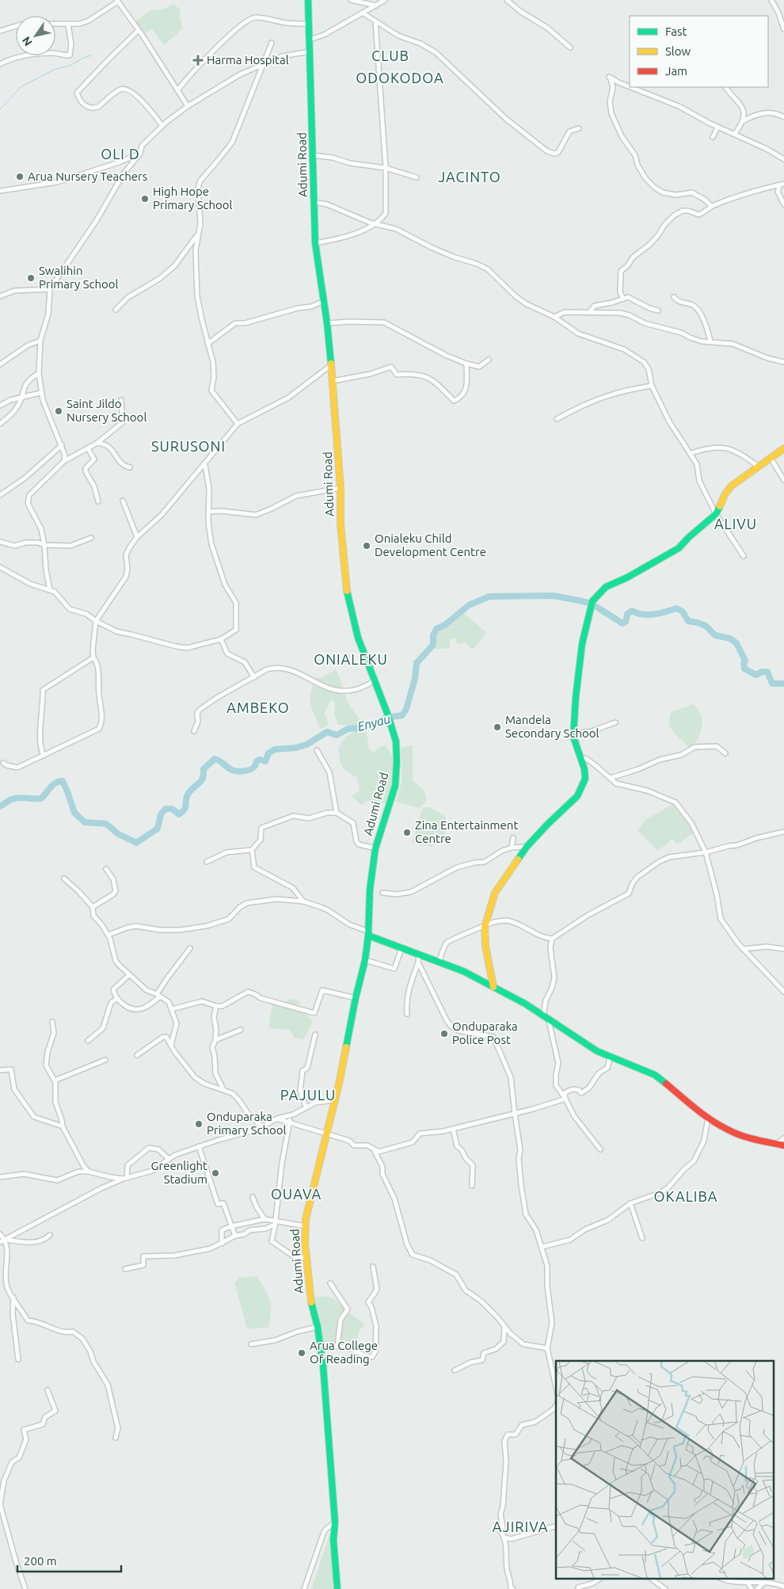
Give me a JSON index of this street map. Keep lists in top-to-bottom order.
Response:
{
  "streets": {
    "main road": ["Adumi Road"]
  },
  "districts": [
    "CLUB",
    "ODOKODOA",
    "OLI D",
    "JACINTO",
    "SURUSONI",
    "ALIVU",
    "ONIALEKU",
    "AMBEKO",
    "PAJULU",
    "OUAVA",
    "OKALIBA",
    "AJIRIVA"
  ],
  "water": ["Enyau"],
  "places": {
    "health": ["Harma Hospital"],
    "other": [
      "Arua Nursery Teachers",
      "High Hope Primary School",
      "Swalihin Primary School",
      "Saint Jildo Nursery School",
      "Onialeku Child Development Centre",
      "Mandela Secondary School",
      "Zina Entertainment Centre",
      "Onduparaka Police Post",
      "Onduparaka Primary School",
      "Greenlight Stadium",
      "Arua College Of Reading"
    ]
  },
  "legend": ["Fast", "Slow", "Jam"],
  "scale_bar": "200 m",
  "north": "bottom left"
}
